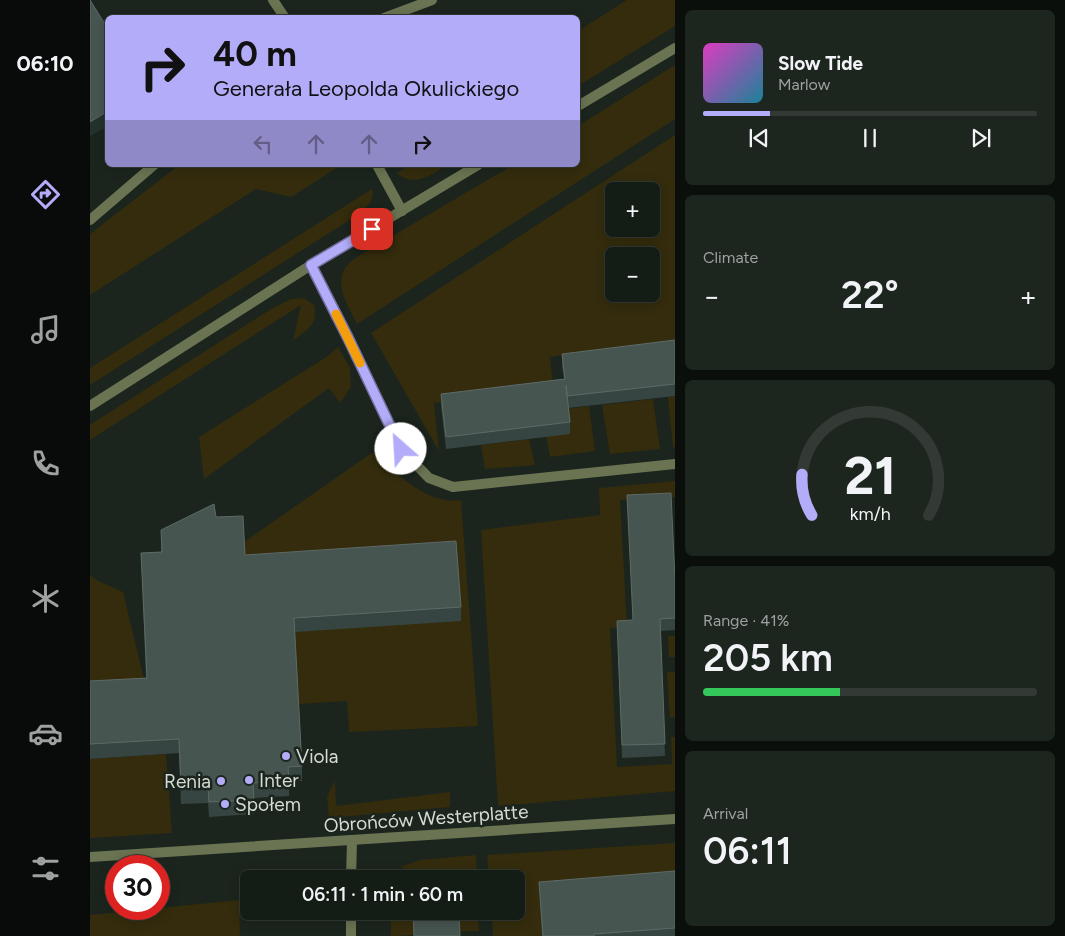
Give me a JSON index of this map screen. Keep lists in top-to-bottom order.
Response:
{
  "streets": {
    "street": ["Obrońców Westerplatte"]
  },
  "places": [
    "Viola",
    "Inter",
    "Renia",
    "Społem"
  ],
  "page": {
    "tabs": "06:10",
    "turn": ["40 m", "Generała Leopolda Okulickiego"],
    "song": ["Slow Tide", "Marlow"],
    "map_buttons": ["+", "−"],
    "tile": [
      "Climate",
      ["Range · 41%", "205 km"],
      ["Arrival", "06:11"]
    ],
    "heat": ["−", "22°", "+"],
    "limit": "30",
    "trip": "06:11 · 1 min · 60 m",
    "gauge": ["21", "km/h"]
  }
}
